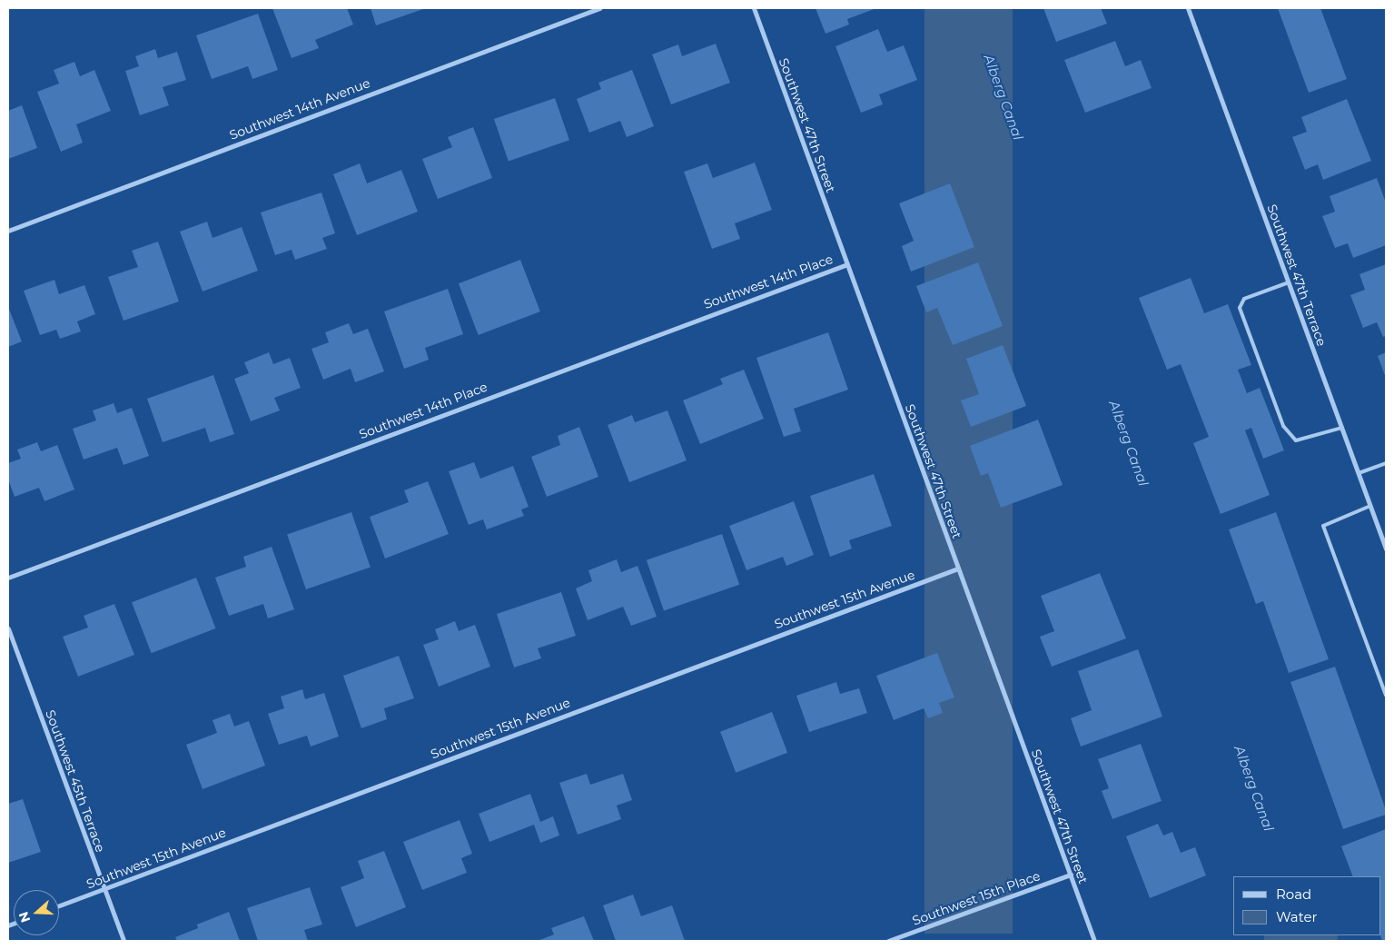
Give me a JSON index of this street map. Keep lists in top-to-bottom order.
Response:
{
  "streets": {
    "street": [
      "Southwest 14th Avenue",
      "Southwest 47th Street",
      "Southwest 47th Terrace",
      "Southwest 14th Place",
      "Southwest 15th Avenue",
      "Southwest 45th Terrace",
      "Southwest 15th Place"
    ]
  },
  "crossings": [
    ["Southwest 47th Street", "Southwest 14th Place"],
    ["Southwest 47th Street", "Southwest 15th Avenue"],
    ["Southwest 47th Street", "Southwest 15th Place"],
    ["Southwest 15th Avenue", "Southwest 45th Terrace"]
  ],
  "water": ["Alberg Canal"],
  "legend": ["Road", "Water"],
  "north": "left"
}
